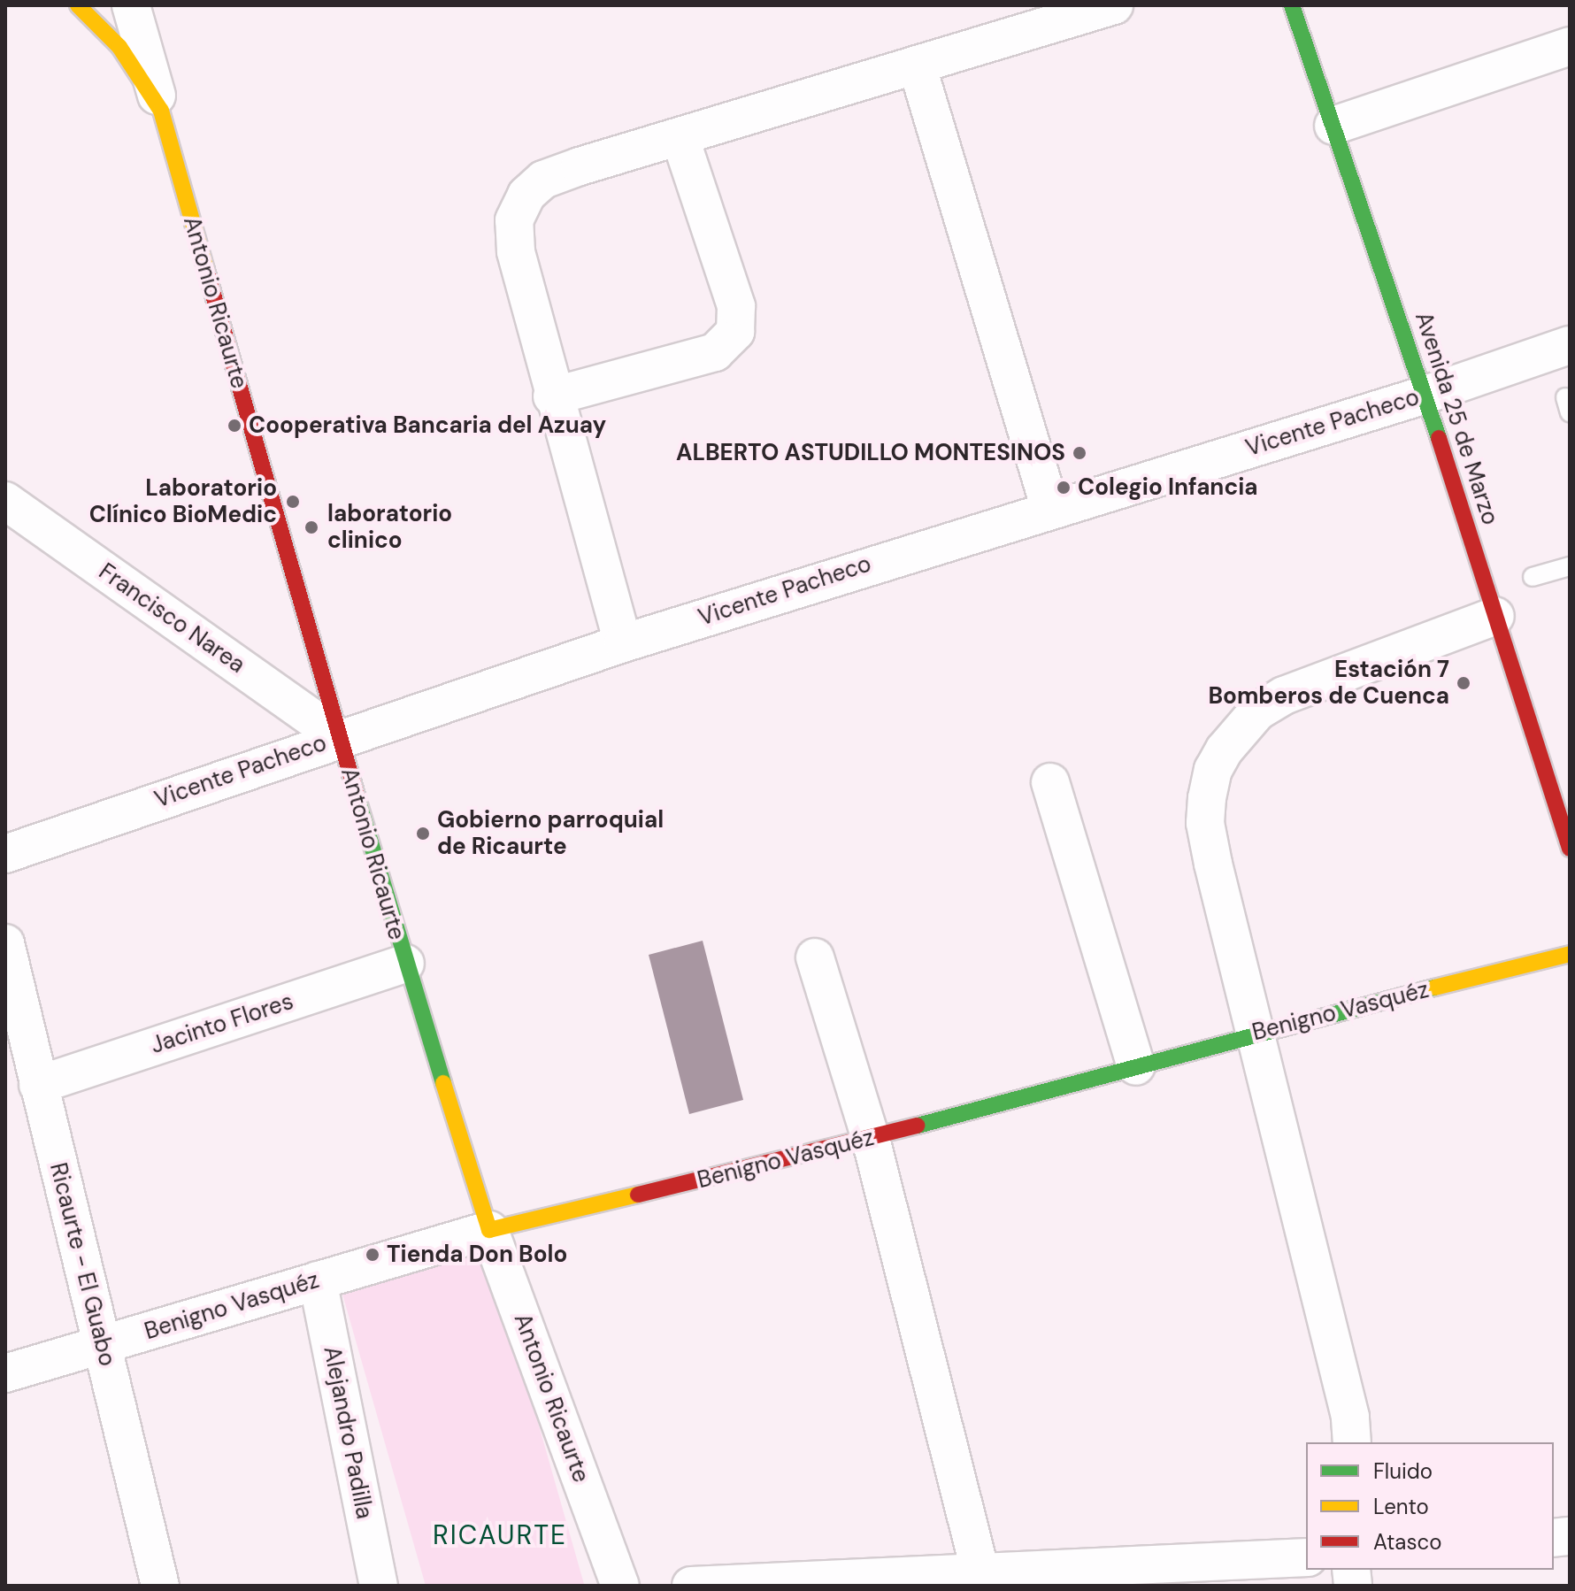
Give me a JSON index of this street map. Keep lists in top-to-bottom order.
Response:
{
  "streets": {
    "main road": ["Antonio Ricaurte", "Avenida 25 de Marzo", "Benigno Vasquéz"],
    "street": [
      "Vicente Pacheco",
      "Francisco Narea",
      "Jacinto Flores",
      "Ricaurte - El Guabo",
      "Alejandro Padilla"
    ]
  },
  "crossings": [
    ["Antonio Ricaurte", "Vicente Pacheco"],
    ["Antonio Ricaurte", "Francisco Narea"],
    ["Antonio Ricaurte", "Benigno Vasquéz"],
    ["Antonio Ricaurte", "Jacinto Flores"],
    ["Avenida 25 de Marzo", "Vicente Pacheco"],
    ["Vicente Pacheco", "Francisco Narea"],
    ["Benigno Vasquéz", "Ricaurte - El Guabo"],
    ["Benigno Vasquéz", "Alejandro Padilla"],
    ["Jacinto Flores", "Ricaurte - El Guabo"]
  ],
  "districts": ["RICAURTE"],
  "places": [
    "Cooperativa Bancaria del Azuay",
    "ALBERTO ASTUDILLO MONTESINOS",
    "Colegio Infancia",
    "Laboratorio Clínico BioMedic",
    "laboratorio clinico",
    "Estación 7 Bomberos de Cuenca",
    "Gobierno parroquial de Ricaurte",
    "Tienda Don Bolo"
  ],
  "legend": ["Fluido", "Lento", "Atasco"]
}
